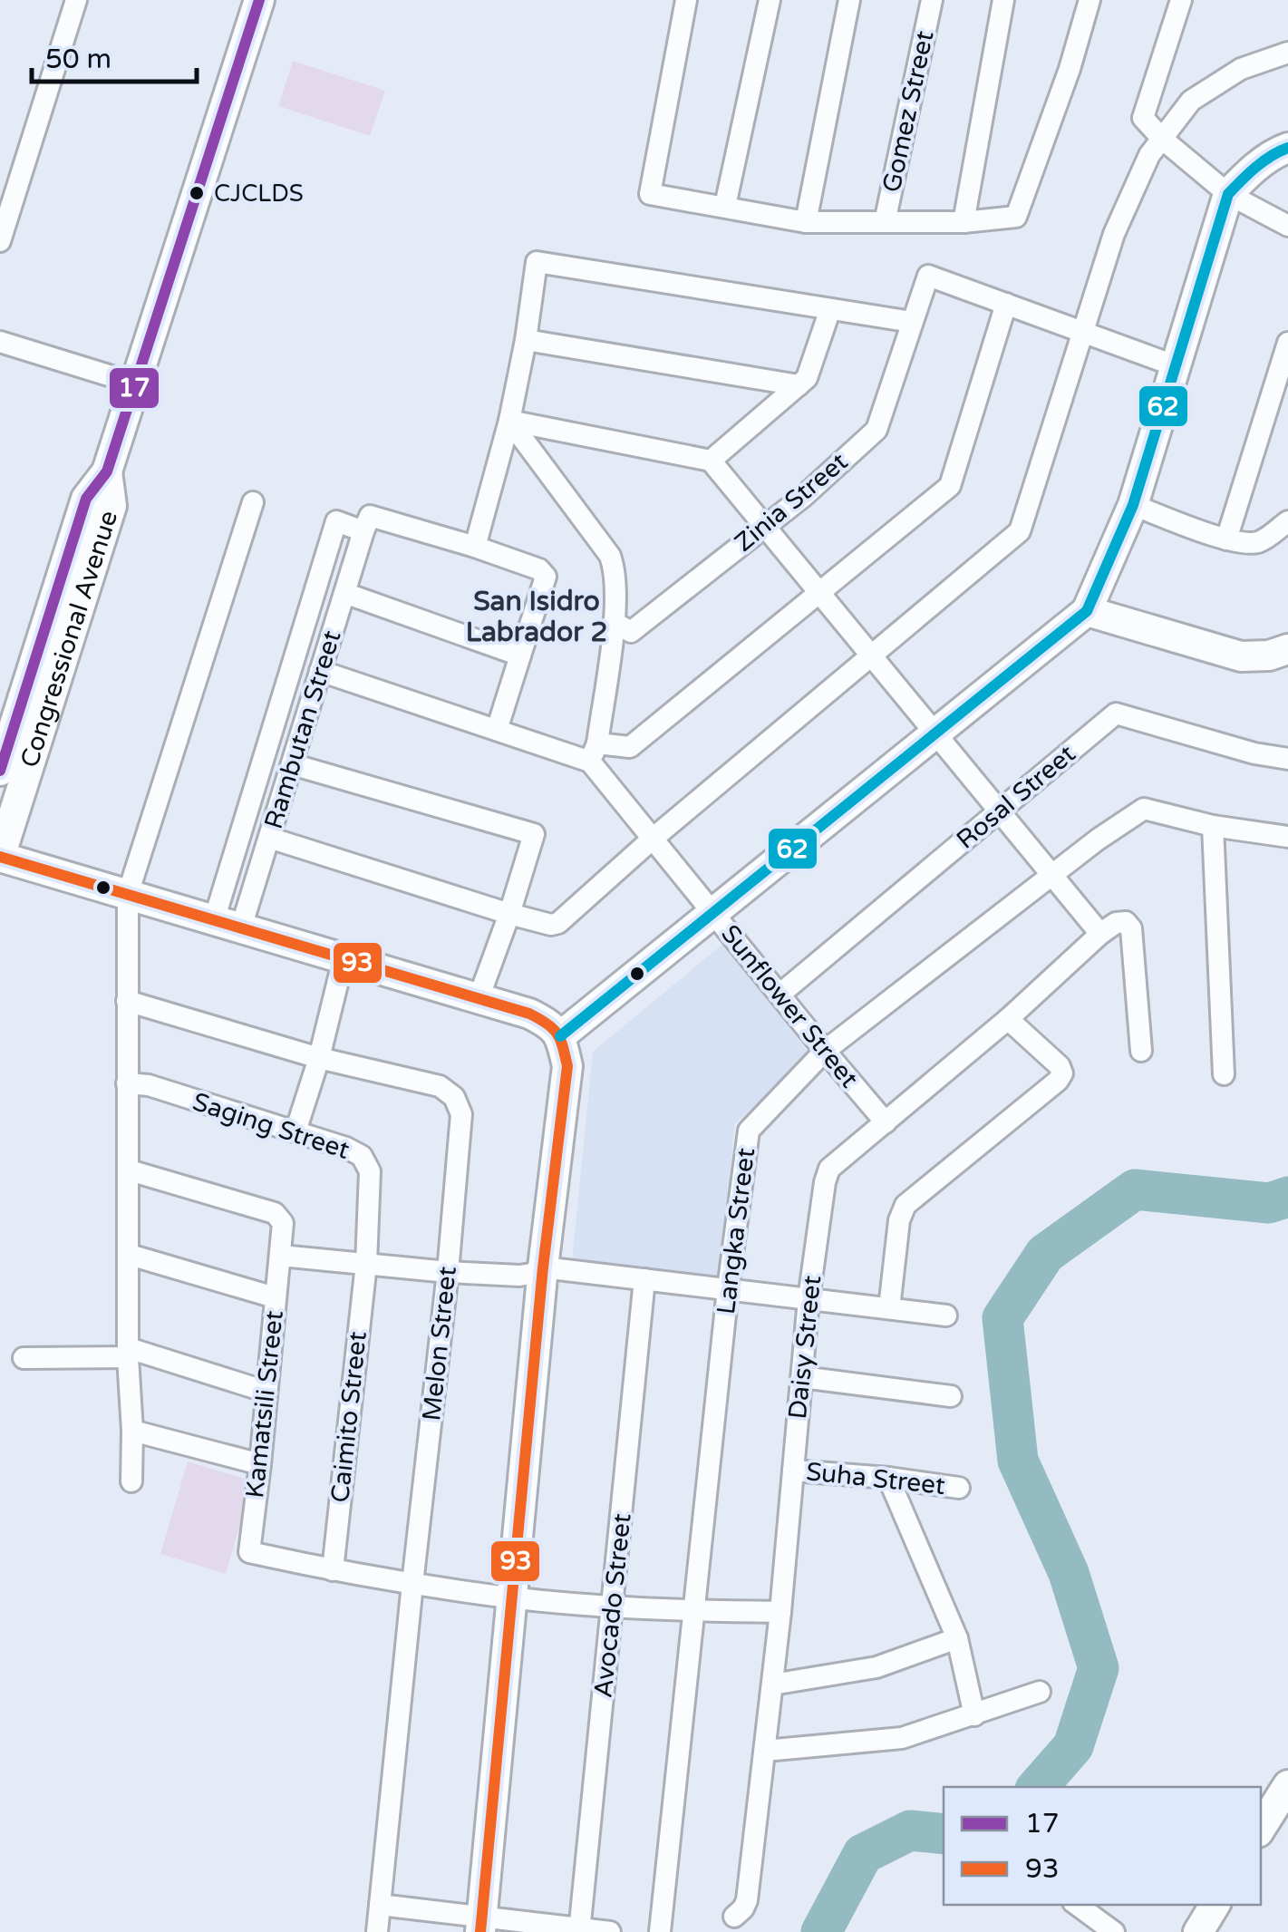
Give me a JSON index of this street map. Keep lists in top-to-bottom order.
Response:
{
  "streets": {
    "street": [
      "Gomez Street",
      "Zinia Street",
      "Congressional Avenue",
      "Rambutan Street",
      "Rosal Street",
      "Sunflower Street",
      "Saging Street",
      "Langka Street",
      "Melon Street",
      "Daisy Street",
      "Kamatsili Street",
      "Caimito Street",
      "Suha Street",
      "Avocado Street"
    ]
  },
  "crossings": [
    ["Rosal Street", "Sunflower Street"],
    ["Sunflower Street", "Langka Street"],
    ["Sunflower Street", "Daisy Street"],
    ["Saging Street", "Caimito Street"],
    ["Daisy Street", "Suha Street"],
    ["Kamatsili Street", "Caimito Street"]
  ],
  "districts": ["San Isidro Labrador 2"],
  "places": ["CJCLDS"],
  "lines": ["transit line 17", "transit line 62", "transit line 93"],
  "legend": ["17", "93"],
  "scale_bar": "50 m"
}
